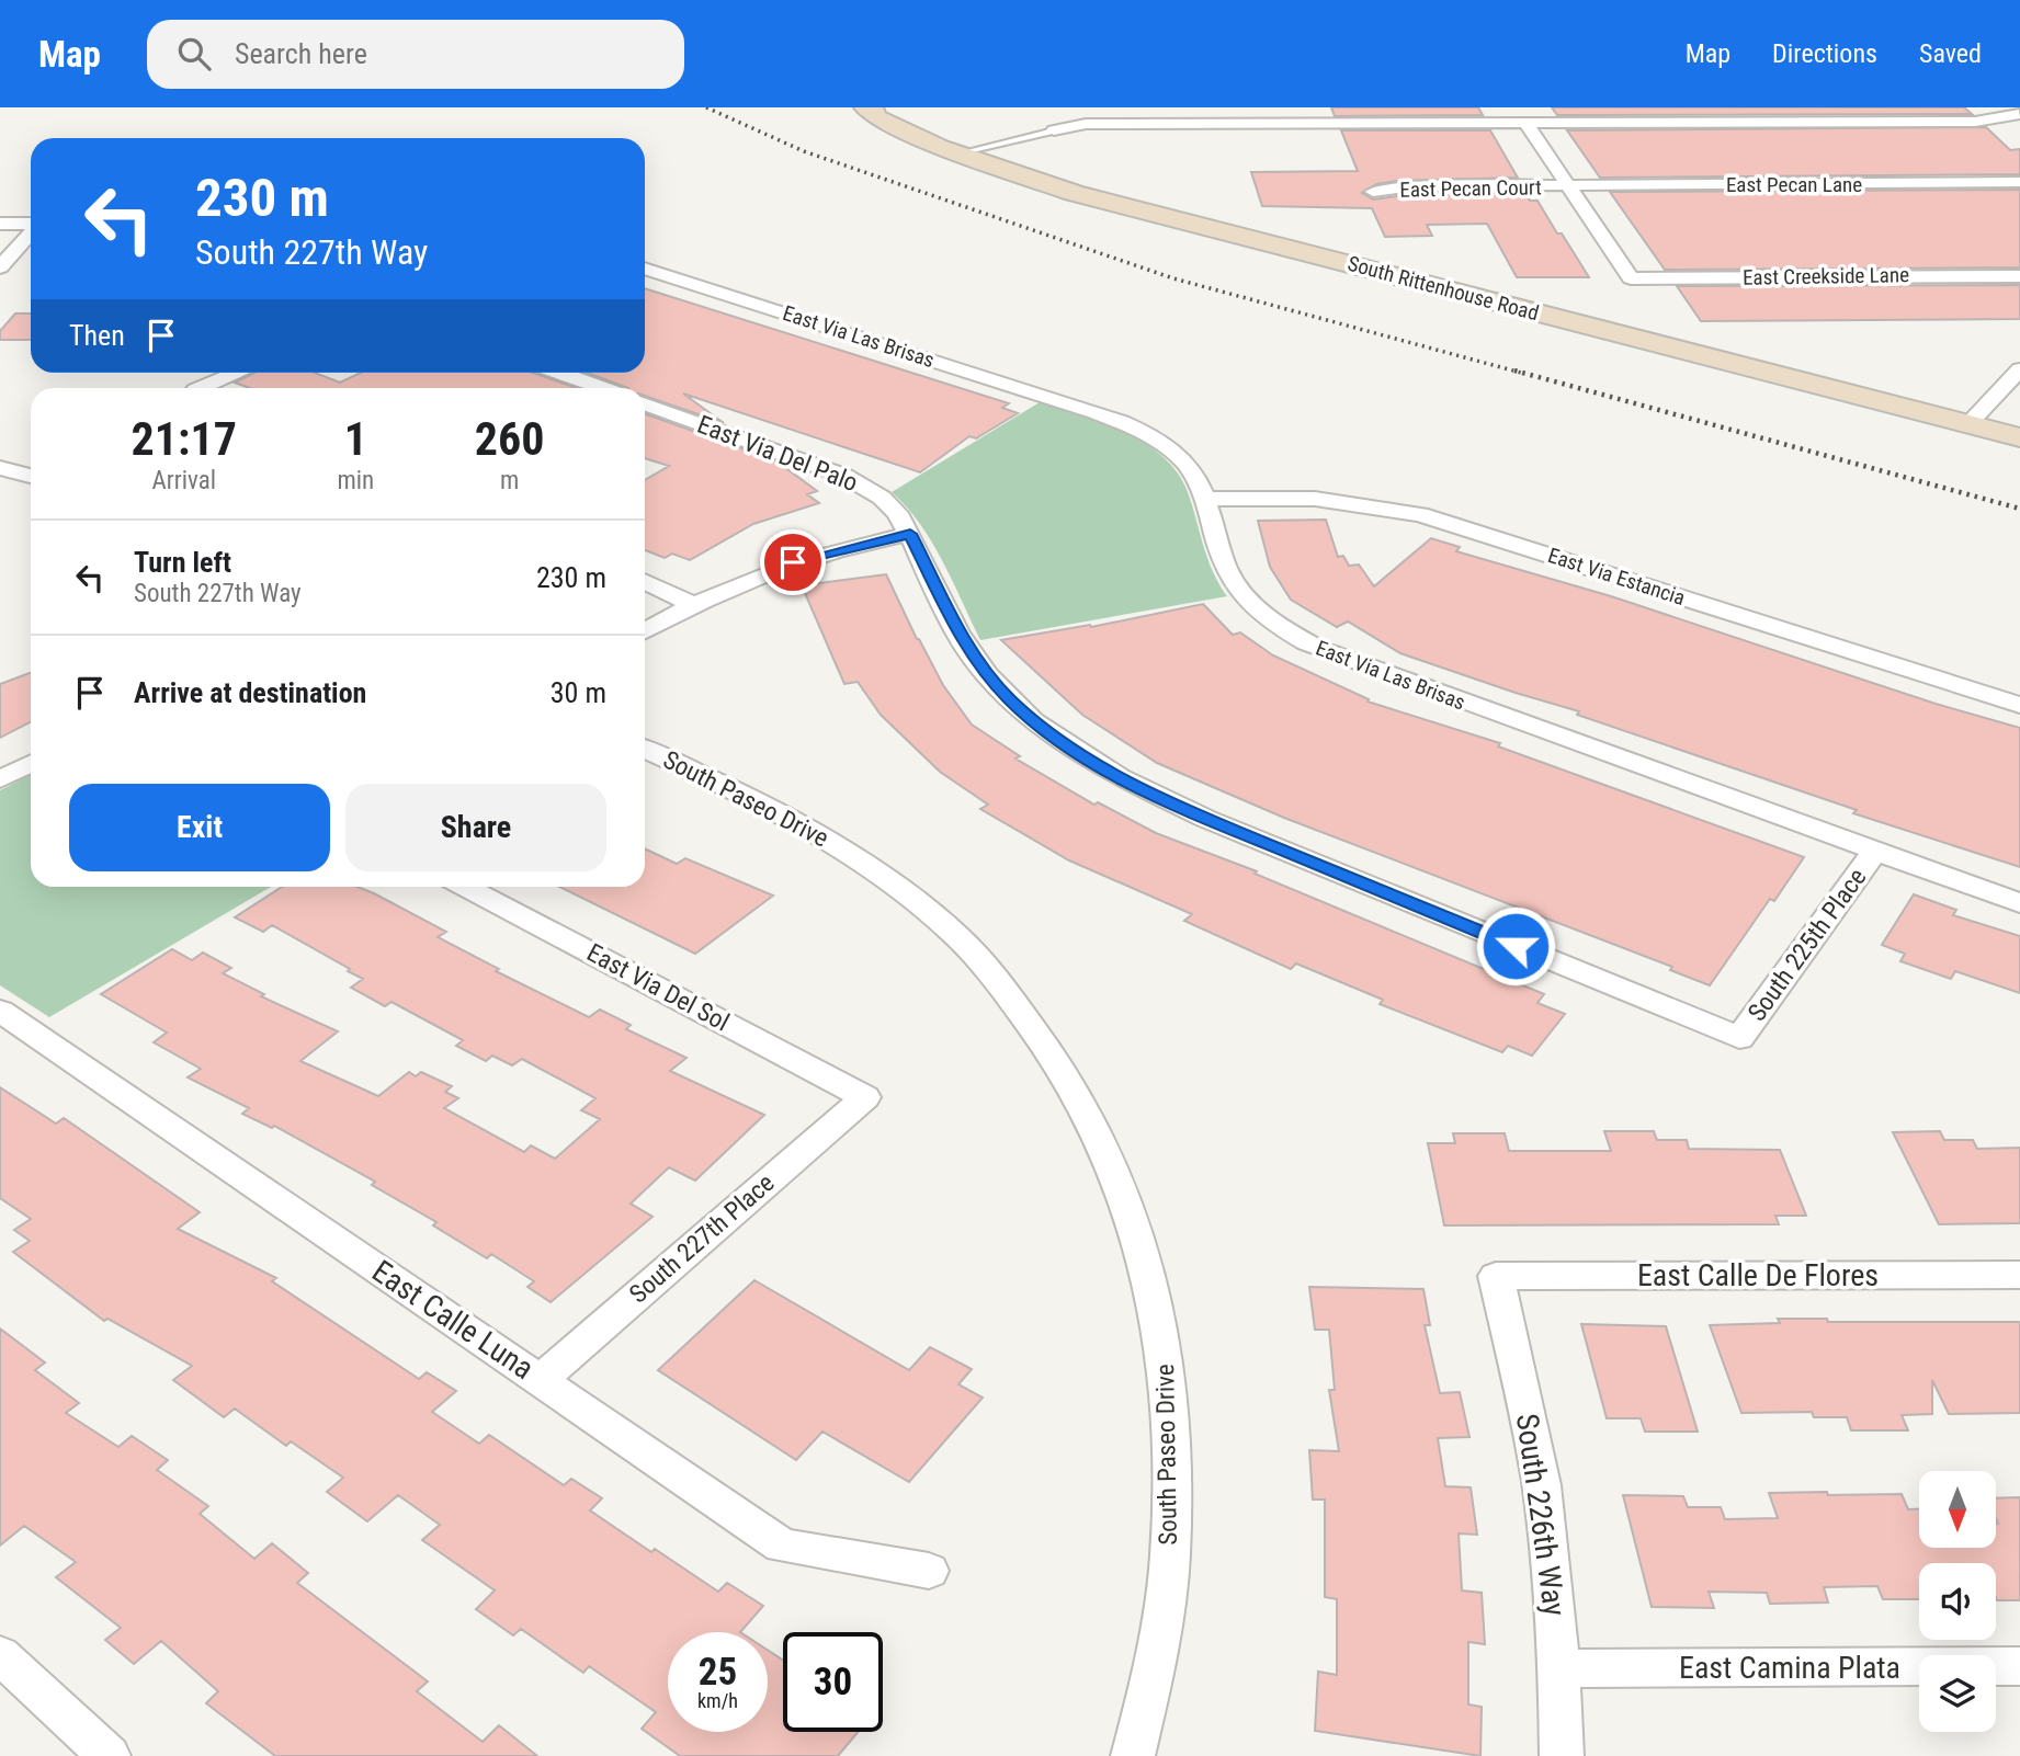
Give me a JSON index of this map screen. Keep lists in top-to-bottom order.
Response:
{
  "streets": {
    "main road": ["South Rittenhouse Road"],
    "street": [
      "East Pecan Lane",
      "East Pecan Court",
      "East Creekside Lane",
      "East Via Las Brisas",
      "East Via Del Palo",
      "East Via Estancia",
      "South Paseo Drive",
      "South 225th Place",
      "East Via Del Sol",
      "South 227th Place",
      "East Calle De Flores",
      "East Calle Luna",
      "South 226th Way",
      "East Camina Plata"
    ]
  },
  "crossings": [
    ["East Pecan Lane", "East Pecan Court"],
    ["East Pecan Lane", "East Creekside Lane"],
    ["East Pecan Court", "East Creekside Lane"],
    ["East Via Las Brisas", "East Via Estancia"],
    ["East Via Las Brisas", "South 225th Place"],
    ["East Via Del Palo", "South 225th Place"],
    ["East Via Del Sol", "South 227th Place"],
    ["South 227th Place", "East Calle Luna"],
    ["East Calle De Flores", "South 226th Way"],
    ["South 226th Way", "East Camina Plata"]
  ],
  "north": "bottom",
  "page": {
    "header": "Map",
    "search": "Search here",
    "nav": ["Map", "Directions", "Saved"],
    "turn": ["230 m", "South 227th Way"],
    "then": "Then",
    "eta": [
      "21:17",
      "Arrival",
      "1",
      "min",
      "260",
      "m"
    ],
    "list": [
      {
        "name": "Turn left",
        "note": "South 227th Way",
        "value": "230 m"
      },
      {
        "name": "Arrive at destination",
        "value": "30 m"
      }
    ],
    "buttons": ["Exit", "Share"],
    "speed": "25 km/h",
    "limit": "30"
  }
}
